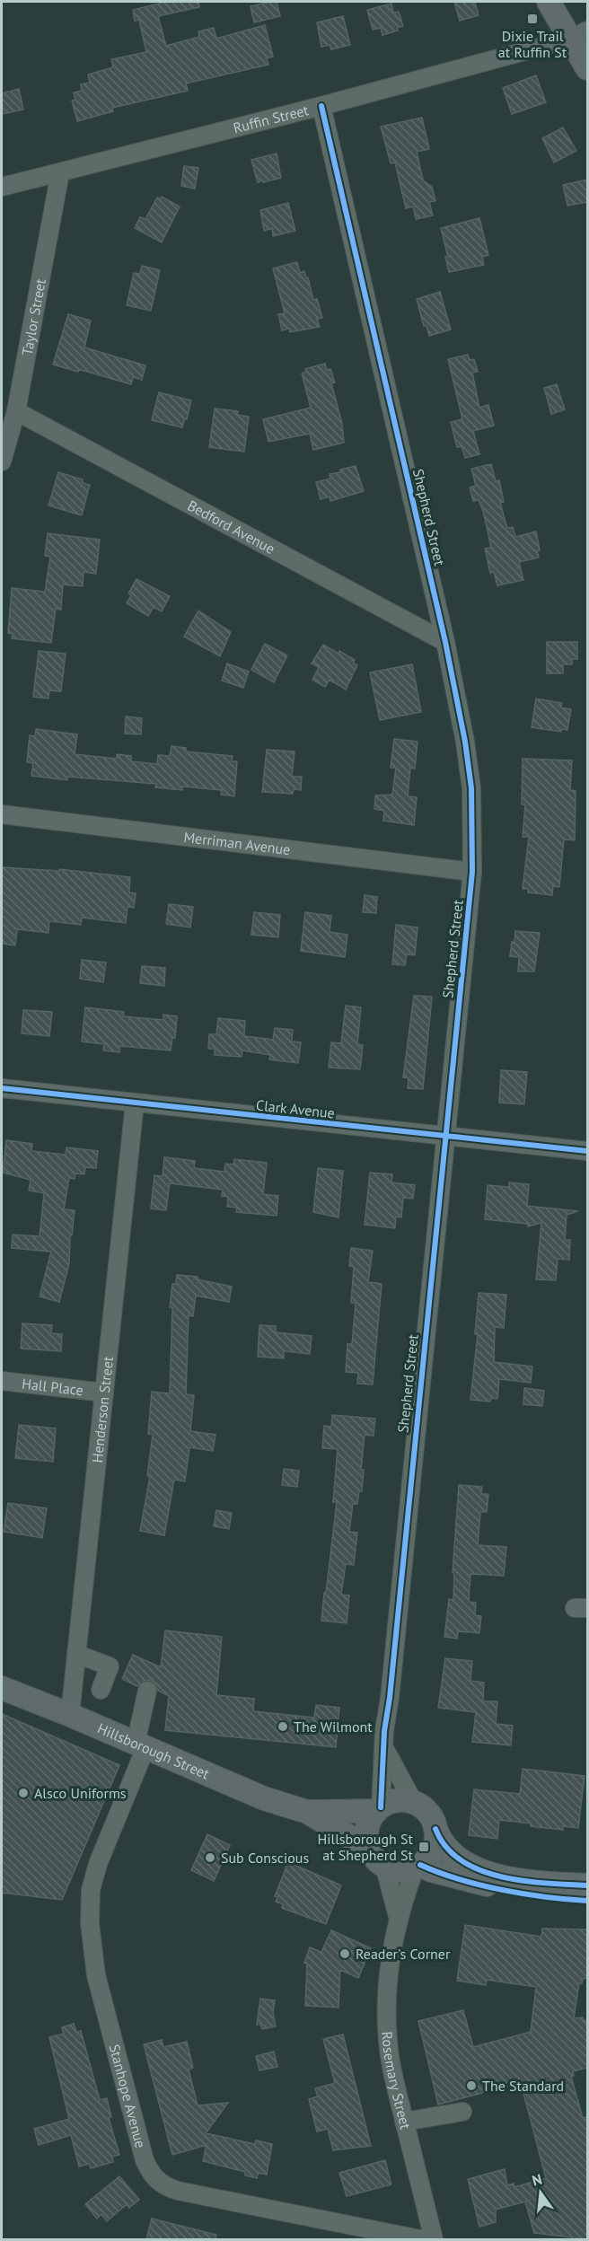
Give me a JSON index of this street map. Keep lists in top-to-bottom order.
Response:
{
  "streets": {
    "main road": ["Hillsborough Street"],
    "street": [
      "Ruffin Street",
      "Taylor Street",
      "Shepherd Street",
      "Bedford Avenue",
      "Merriman Avenue",
      "Clark Avenue",
      "Hall Place",
      "Henderson Street",
      "Rosemary Street",
      "Stanhope Avenue"
    ]
  },
  "crossings": [
    ["Ruffin Street", "Taylor Street"],
    ["Ruffin Street", "Shepherd Street"],
    ["Taylor Street", "Bedford Avenue"],
    ["Shepherd Street", "Bedford Avenue"],
    ["Shepherd Street", "Merriman Avenue"],
    ["Shepherd Street", "Clark Avenue"],
    ["Shepherd Street", "Hillsborough Street"],
    ["Shepherd Street", "Rosemary Street"],
    ["Clark Avenue", "Henderson Street"],
    ["Hall Place", "Henderson Street"],
    ["Henderson Street", "Hillsborough Street"],
    ["Hillsborough Street", "Rosemary Street"],
    ["Hillsborough Street", "Stanhope Avenue"]
  ],
  "places": {
    "transit": ["Dixie Trail at Ruffin St", "Hillsborough St at Shepherd St"],
    "other": [
      "The Wilmont",
      "Alsco Uniforms",
      "Sub Conscious",
      "Reader's Corner",
      "The Standard"
    ]
  },
  "north": "top"
}
